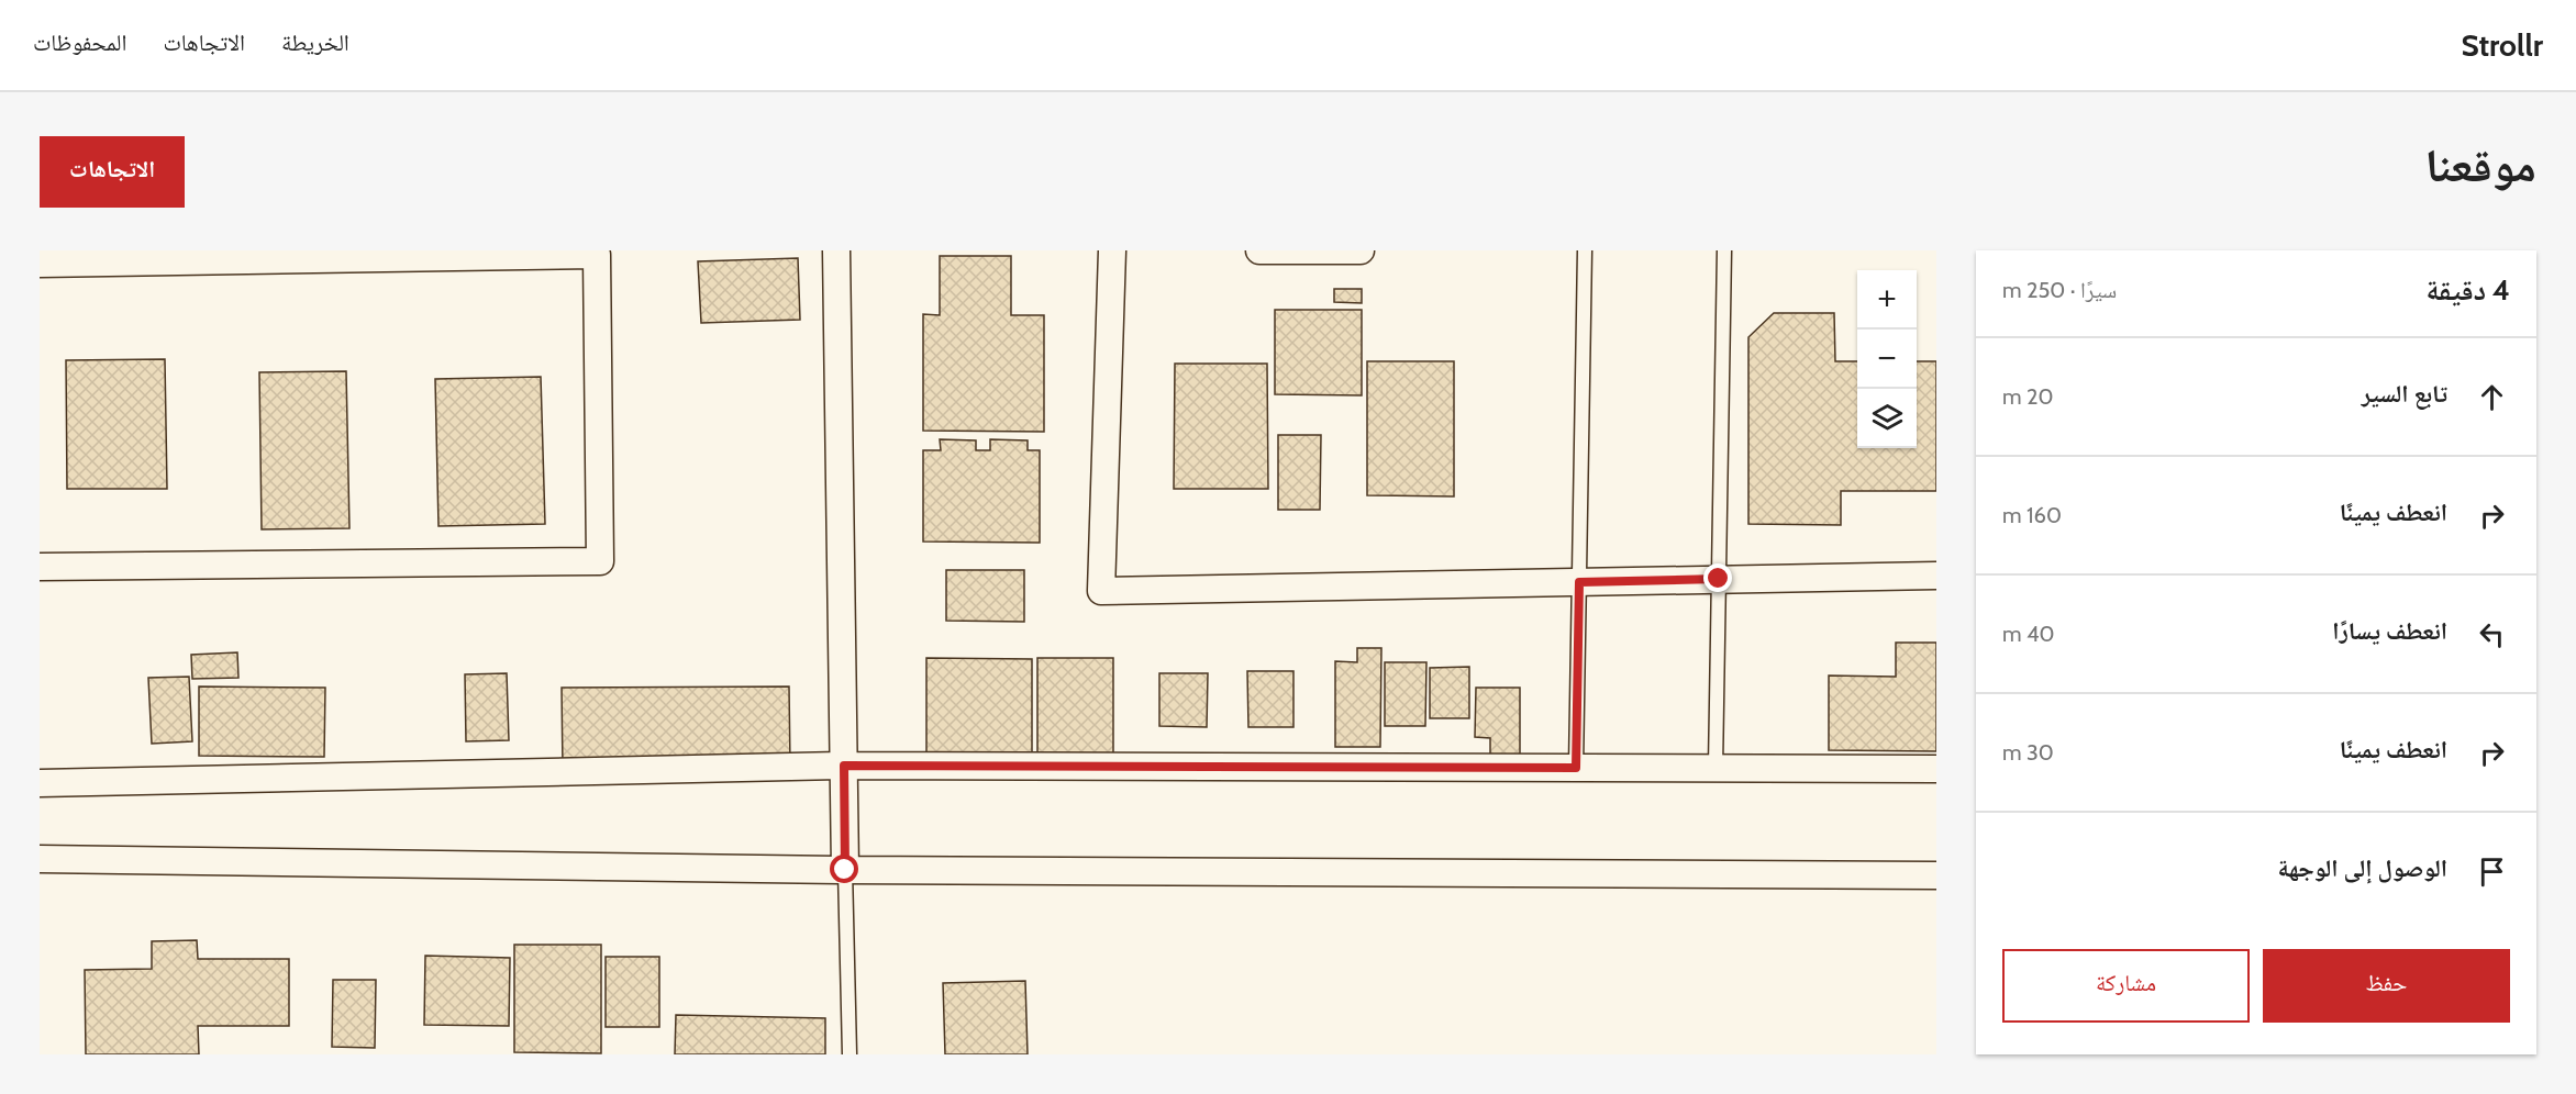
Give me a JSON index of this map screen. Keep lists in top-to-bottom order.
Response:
{
  "page": {
    "header": "Strollr",
    "nav": ["الخريطة", "الاتجاهات", "المحفوظات"],
    "title": "موقعنا",
    "buttons": [
      "الاتجاهات",
      ["حفظ", "مشاركة"]
    ],
    "heading": ["4 دقيقة", "سيرًا · 250 m"],
    "map_buttons": ["+", "−"],
    "list": [
      ["تابع السير", "20 m"],
      ["انعطف يمينًا", "160 m"],
      ["انعطف يسارًا", "40 m"],
      ["انعطف يمينًا", "30 m"],
      "الوصول إلى الوجهة"
    ]
  }
}
